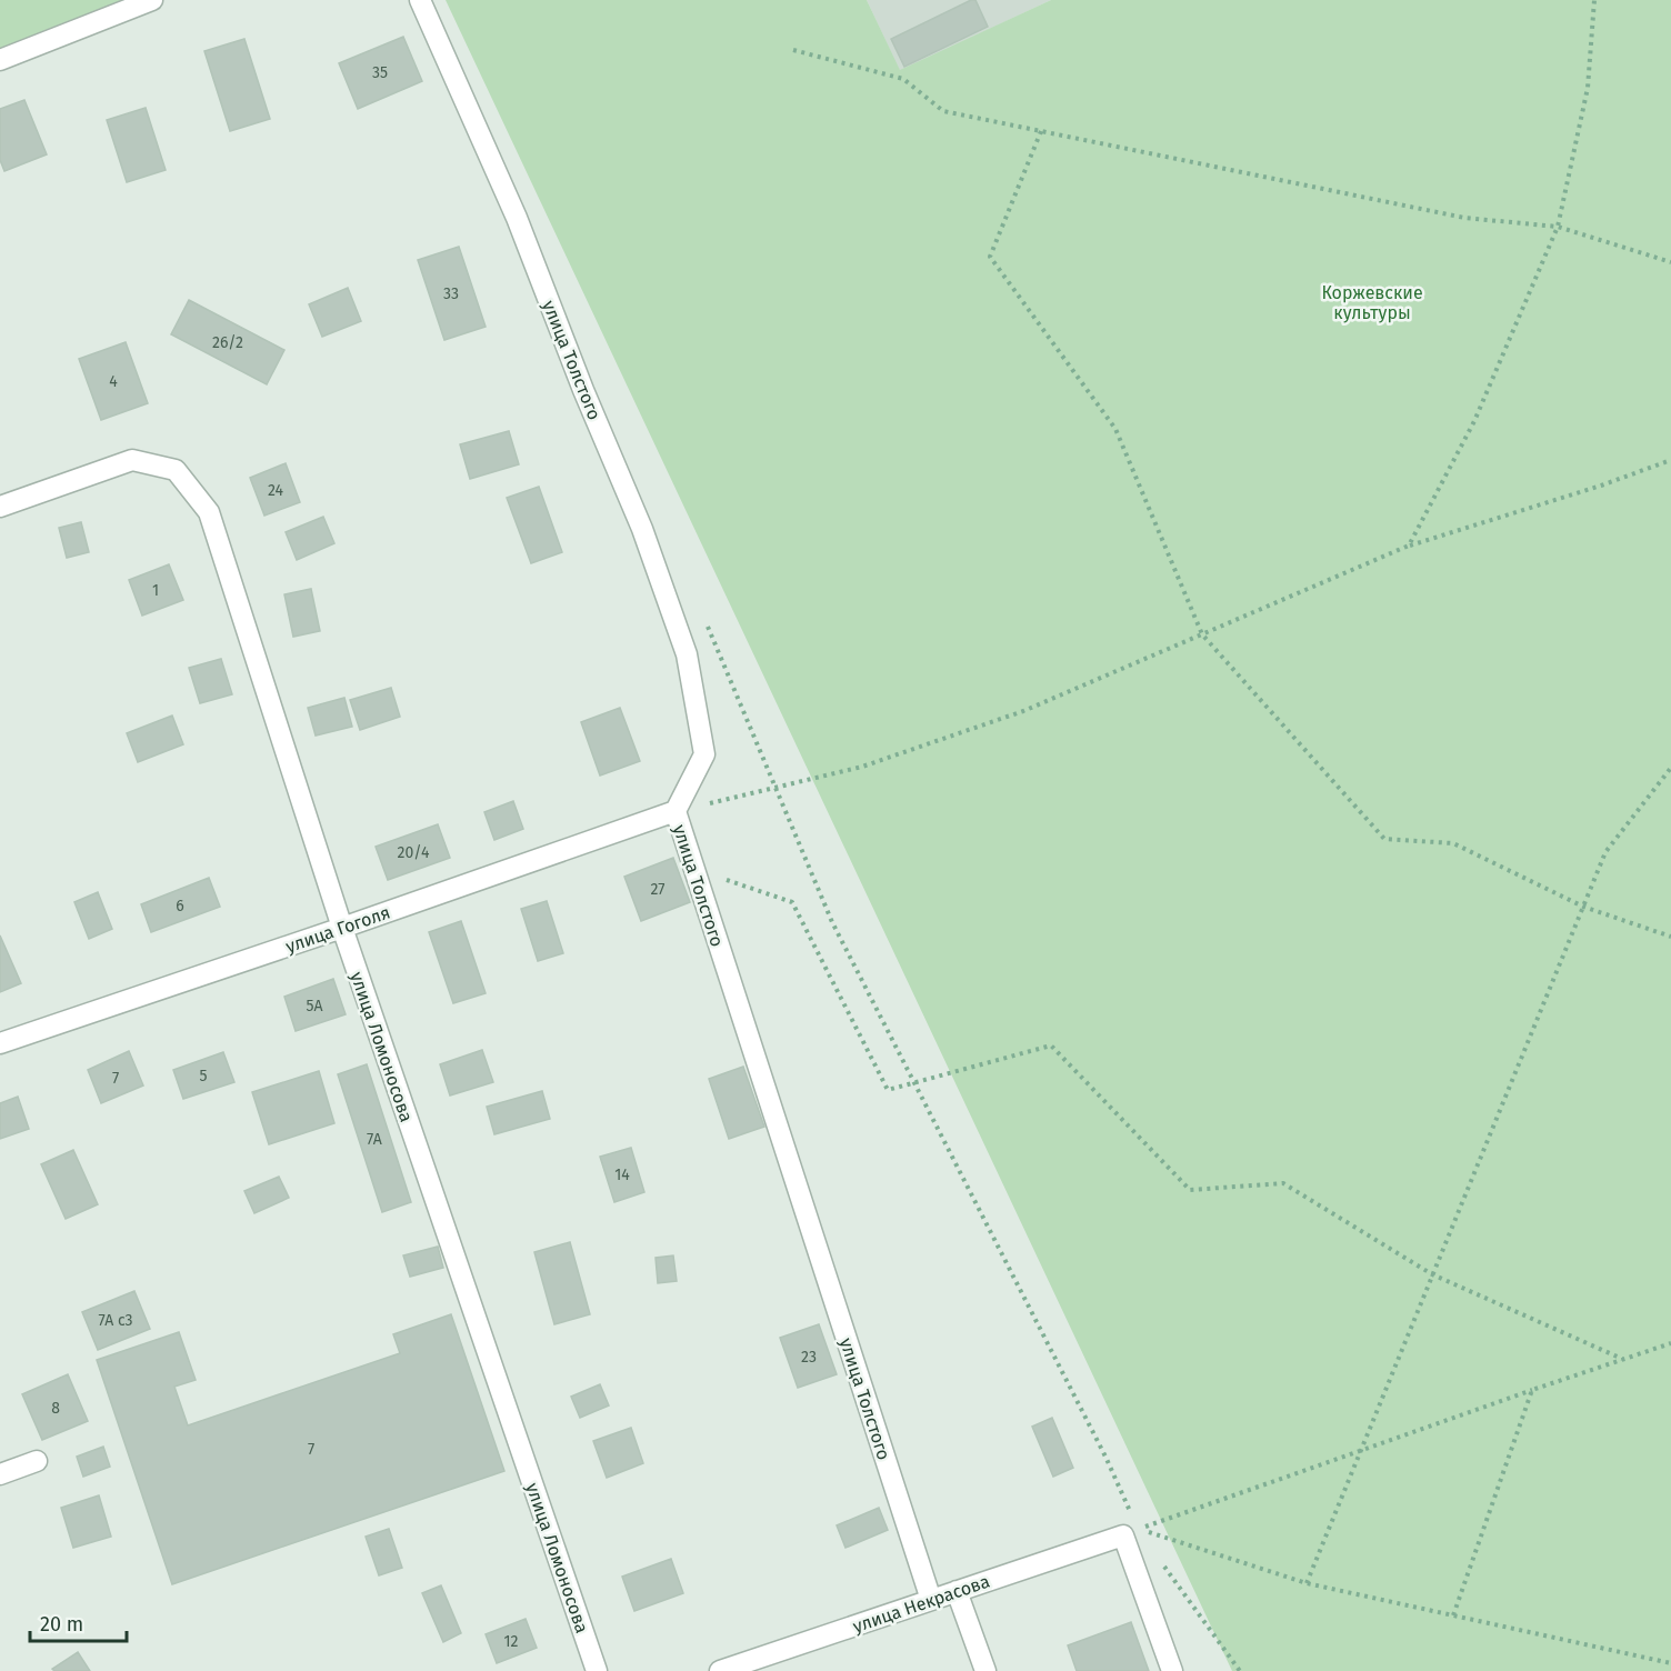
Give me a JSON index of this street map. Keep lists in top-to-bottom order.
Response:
{
  "streets": {
    "street": [
      "улица Толстого",
      "улица Гоголя",
      "улица Ломоносова",
      "улица Некрасова"
    ]
  },
  "crossings": [
    ["улица Толстого", "улица Гоголя"],
    ["улица Толстого", "улица Некрасова"],
    ["улица Гоголя", "улица Ломоносова"]
  ],
  "parks": ["Коржевские культуры"],
  "house_numbers": [
    "35",
    "33",
    "26/2",
    "4",
    "24",
    "1",
    "20/4",
    "27",
    "6",
    "5А",
    "5",
    "7",
    "7А",
    "14",
    "7А с3",
    "23",
    "8",
    "7",
    "12"
  ],
  "scale_bar": "20 m"
}
